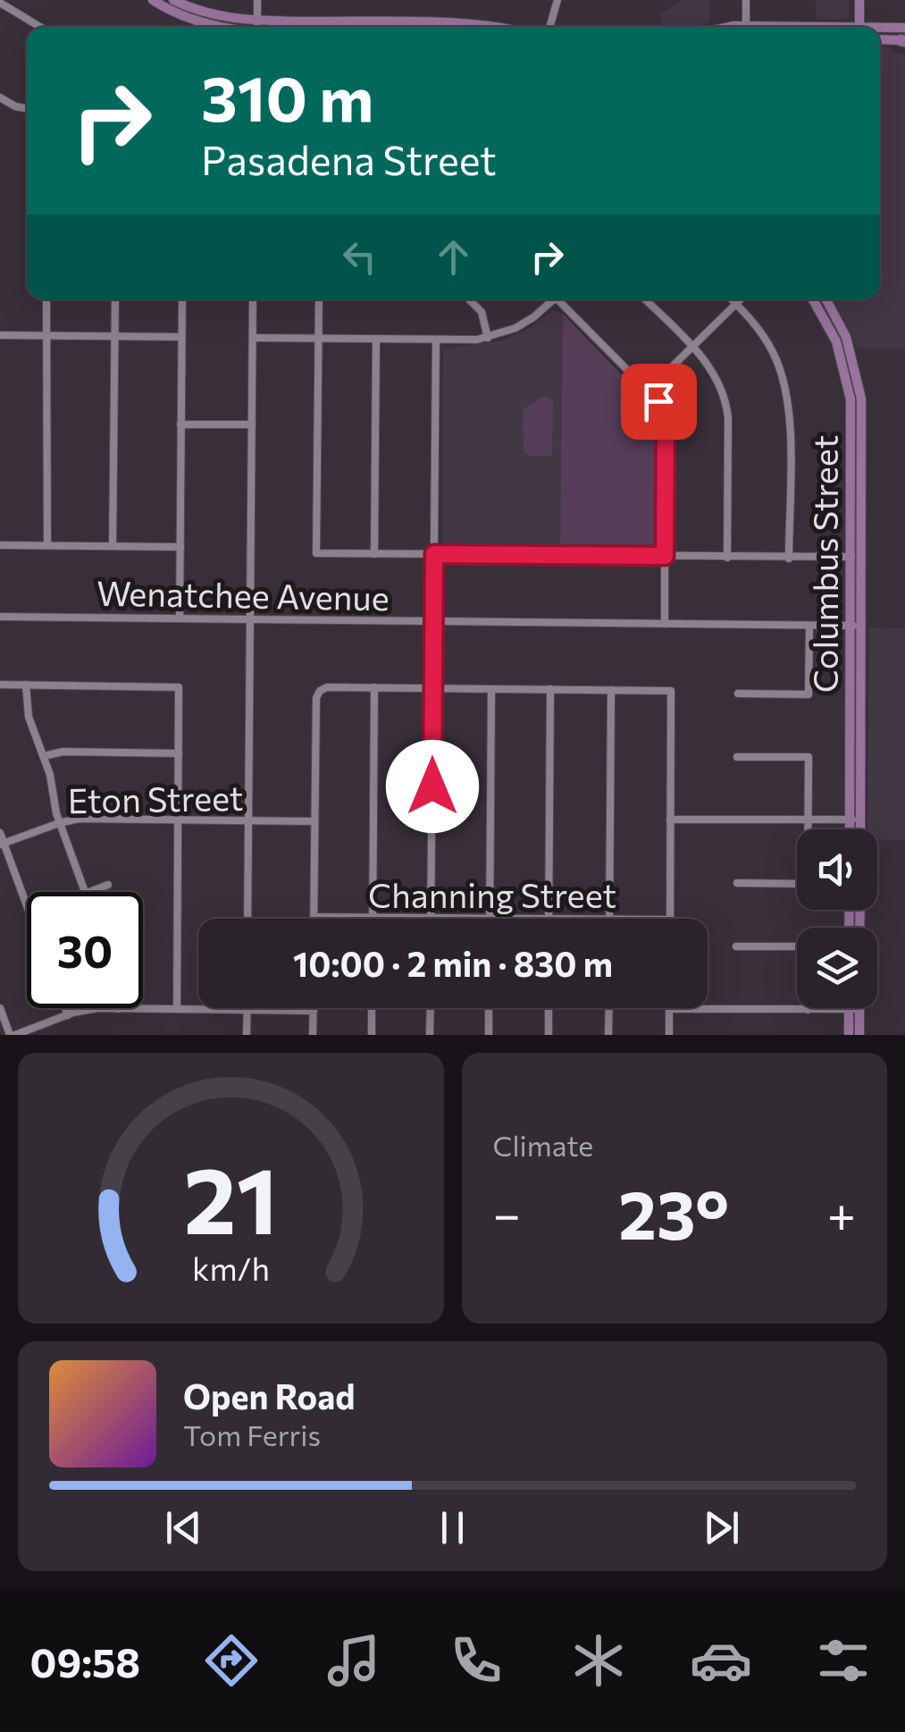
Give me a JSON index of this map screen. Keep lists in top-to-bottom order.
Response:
{
  "streets": {
    "main road": ["Columbus Street"],
    "street": ["Wenatchee Avenue", "Eton Street", "Channing Street"]
  },
  "crossings": [
    ["Columbus Street", "Wenatchee Avenue"]
  ],
  "page": {
    "turn": ["310 m", "Pasadena Street"],
    "limit": "30",
    "trip": "10:00 · 2 min · 830 m",
    "tile": "Climate",
    "heat": ["−", "23°", "+"],
    "song": ["Open Road", "Tom Ferris"],
    "tabs": "09:58",
    "gauge": ["21", "km/h"]
  }
}
